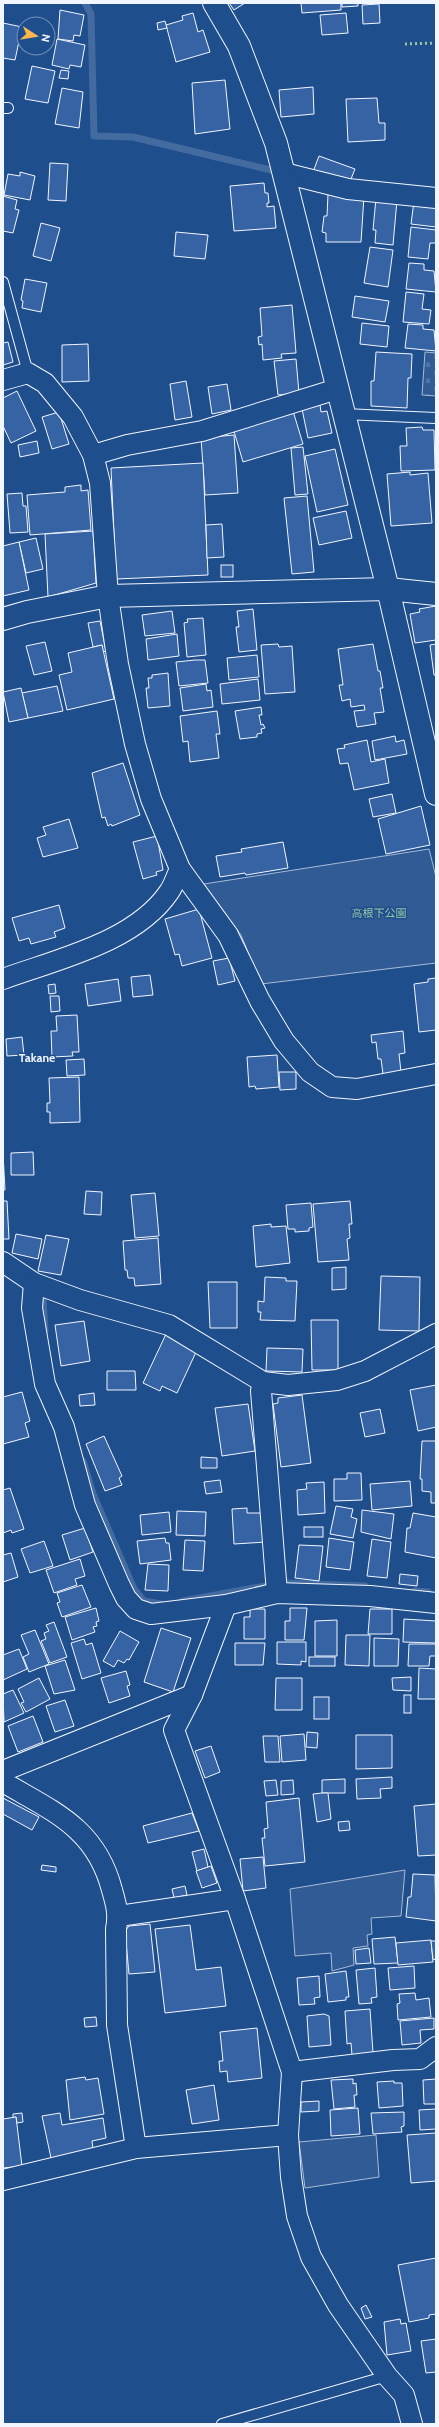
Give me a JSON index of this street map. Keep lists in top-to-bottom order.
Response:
{
  "districts": ["Takane"],
  "parks": ["高根下公園"],
  "north": "right"
}
